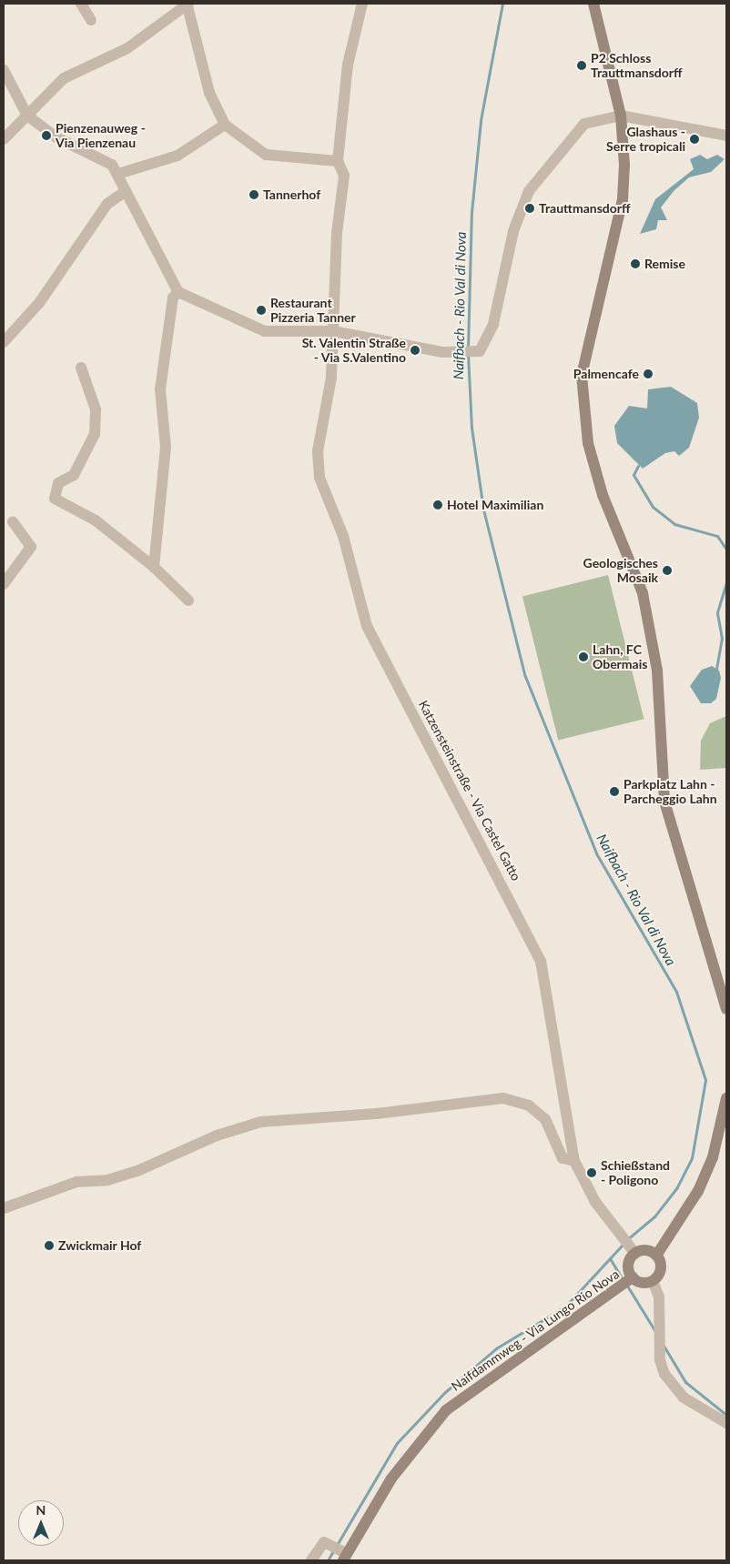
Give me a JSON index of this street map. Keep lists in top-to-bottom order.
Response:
{
  "streets": {
    "main road": ["Naifdammweg - Via Lungo Rio Nova"],
    "street": ["Katzensteinstraße - Via Castel Gatto"]
  },
  "crossings": [
    ["Katzensteinstraße - Via Castel Gatto", "Naifdammweg - Via Lungo Rio Nova"]
  ],
  "water": ["Naifbach - Rio Val di Nova"],
  "places": [
    "P2 Schloss Trauttmansdorff",
    "Pienzenauweg - Via Pienzenau",
    "Glashaus - Serre tropicali",
    "Tannerhof",
    "Trauttmansdorff",
    "Remise",
    "Restaurant Pizzeria Tanner",
    "St. Valentin Straße - Via S.Valentino",
    "Palmencafe",
    "Hotel Maximilian",
    "Geologisches Mosaik",
    "Lahn, FC Obermais",
    "Parkplatz Lahn - Parcheggio Lahn",
    "Schießstand - Poligono",
    "Zwickmair Hof"
  ],
  "north": "top"
}
